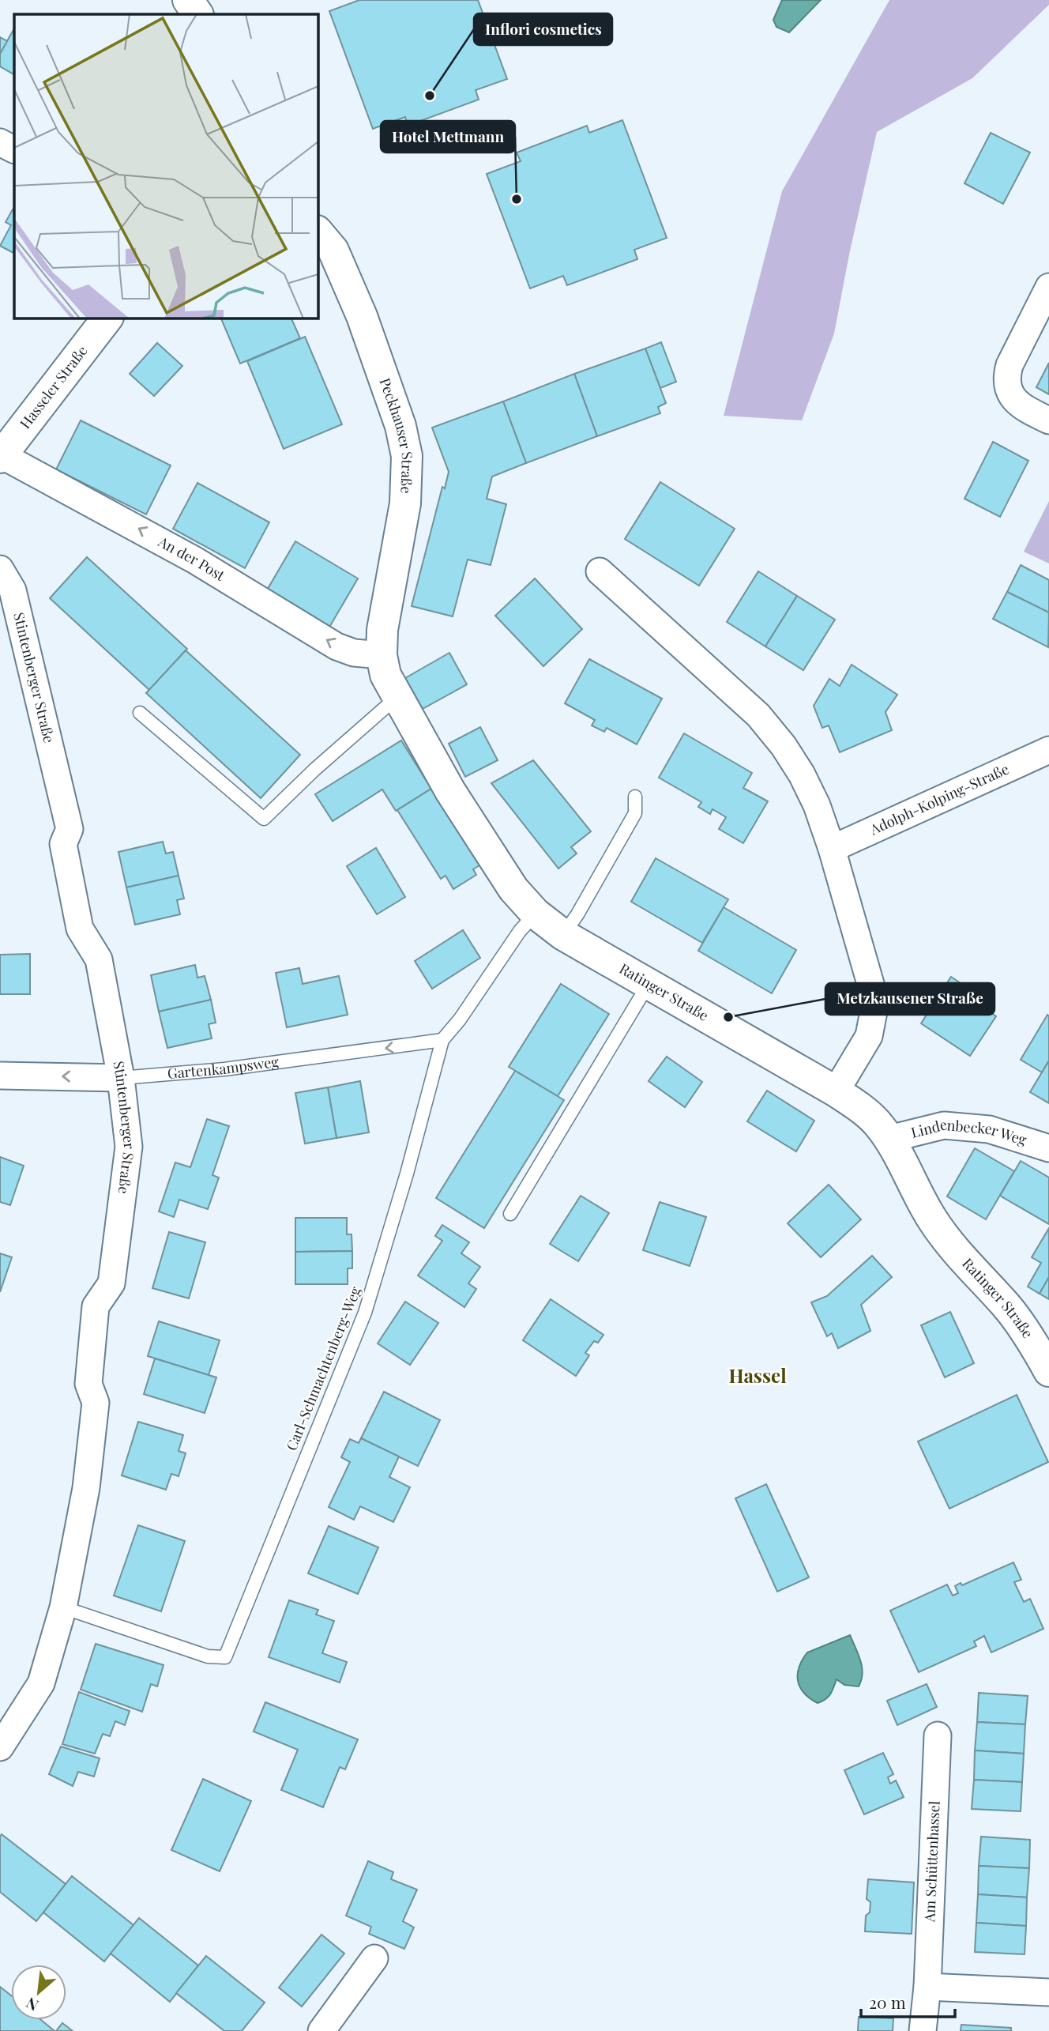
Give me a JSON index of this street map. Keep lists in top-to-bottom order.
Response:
{
  "streets": {
    "street": [
      "Hasseler Straße",
      "Peckhauser Straße",
      "An der Post",
      "Stintenberger Straße",
      "Adolph-Kolping-Straße",
      "Ratinger Straße",
      "Gartenkampsweg",
      "Lindenbecker Weg",
      "Am Schüttenhassel"
    ],
    "lane": ["Carl-Schmachtenberg-Weg"]
  },
  "crossings": [
    ["Hasseler Straße", "An der Post"],
    ["Peckhauser Straße", "An der Post"],
    ["Peckhauser Straße", "Ratinger Straße"],
    ["An der Post", "Ratinger Straße"],
    ["Stintenberger Straße", "Gartenkampsweg"],
    ["Stintenberger Straße", "Carl-Schmachtenberg-Weg"],
    ["Ratinger Straße", "Lindenbecker Weg"],
    ["Ratinger Straße", "Carl-Schmachtenberg-Weg"],
    ["Gartenkampsweg", "Carl-Schmachtenberg-Weg"]
  ],
  "one_way": ["An der Post", "Gartenkampsweg"],
  "districts": ["Hassel"],
  "places": ["Inflori cosmetics", "Hotel Mettmann", "Metzkausener Straße"],
  "scale_bar": "20 m",
  "north": "bottom left"
}
